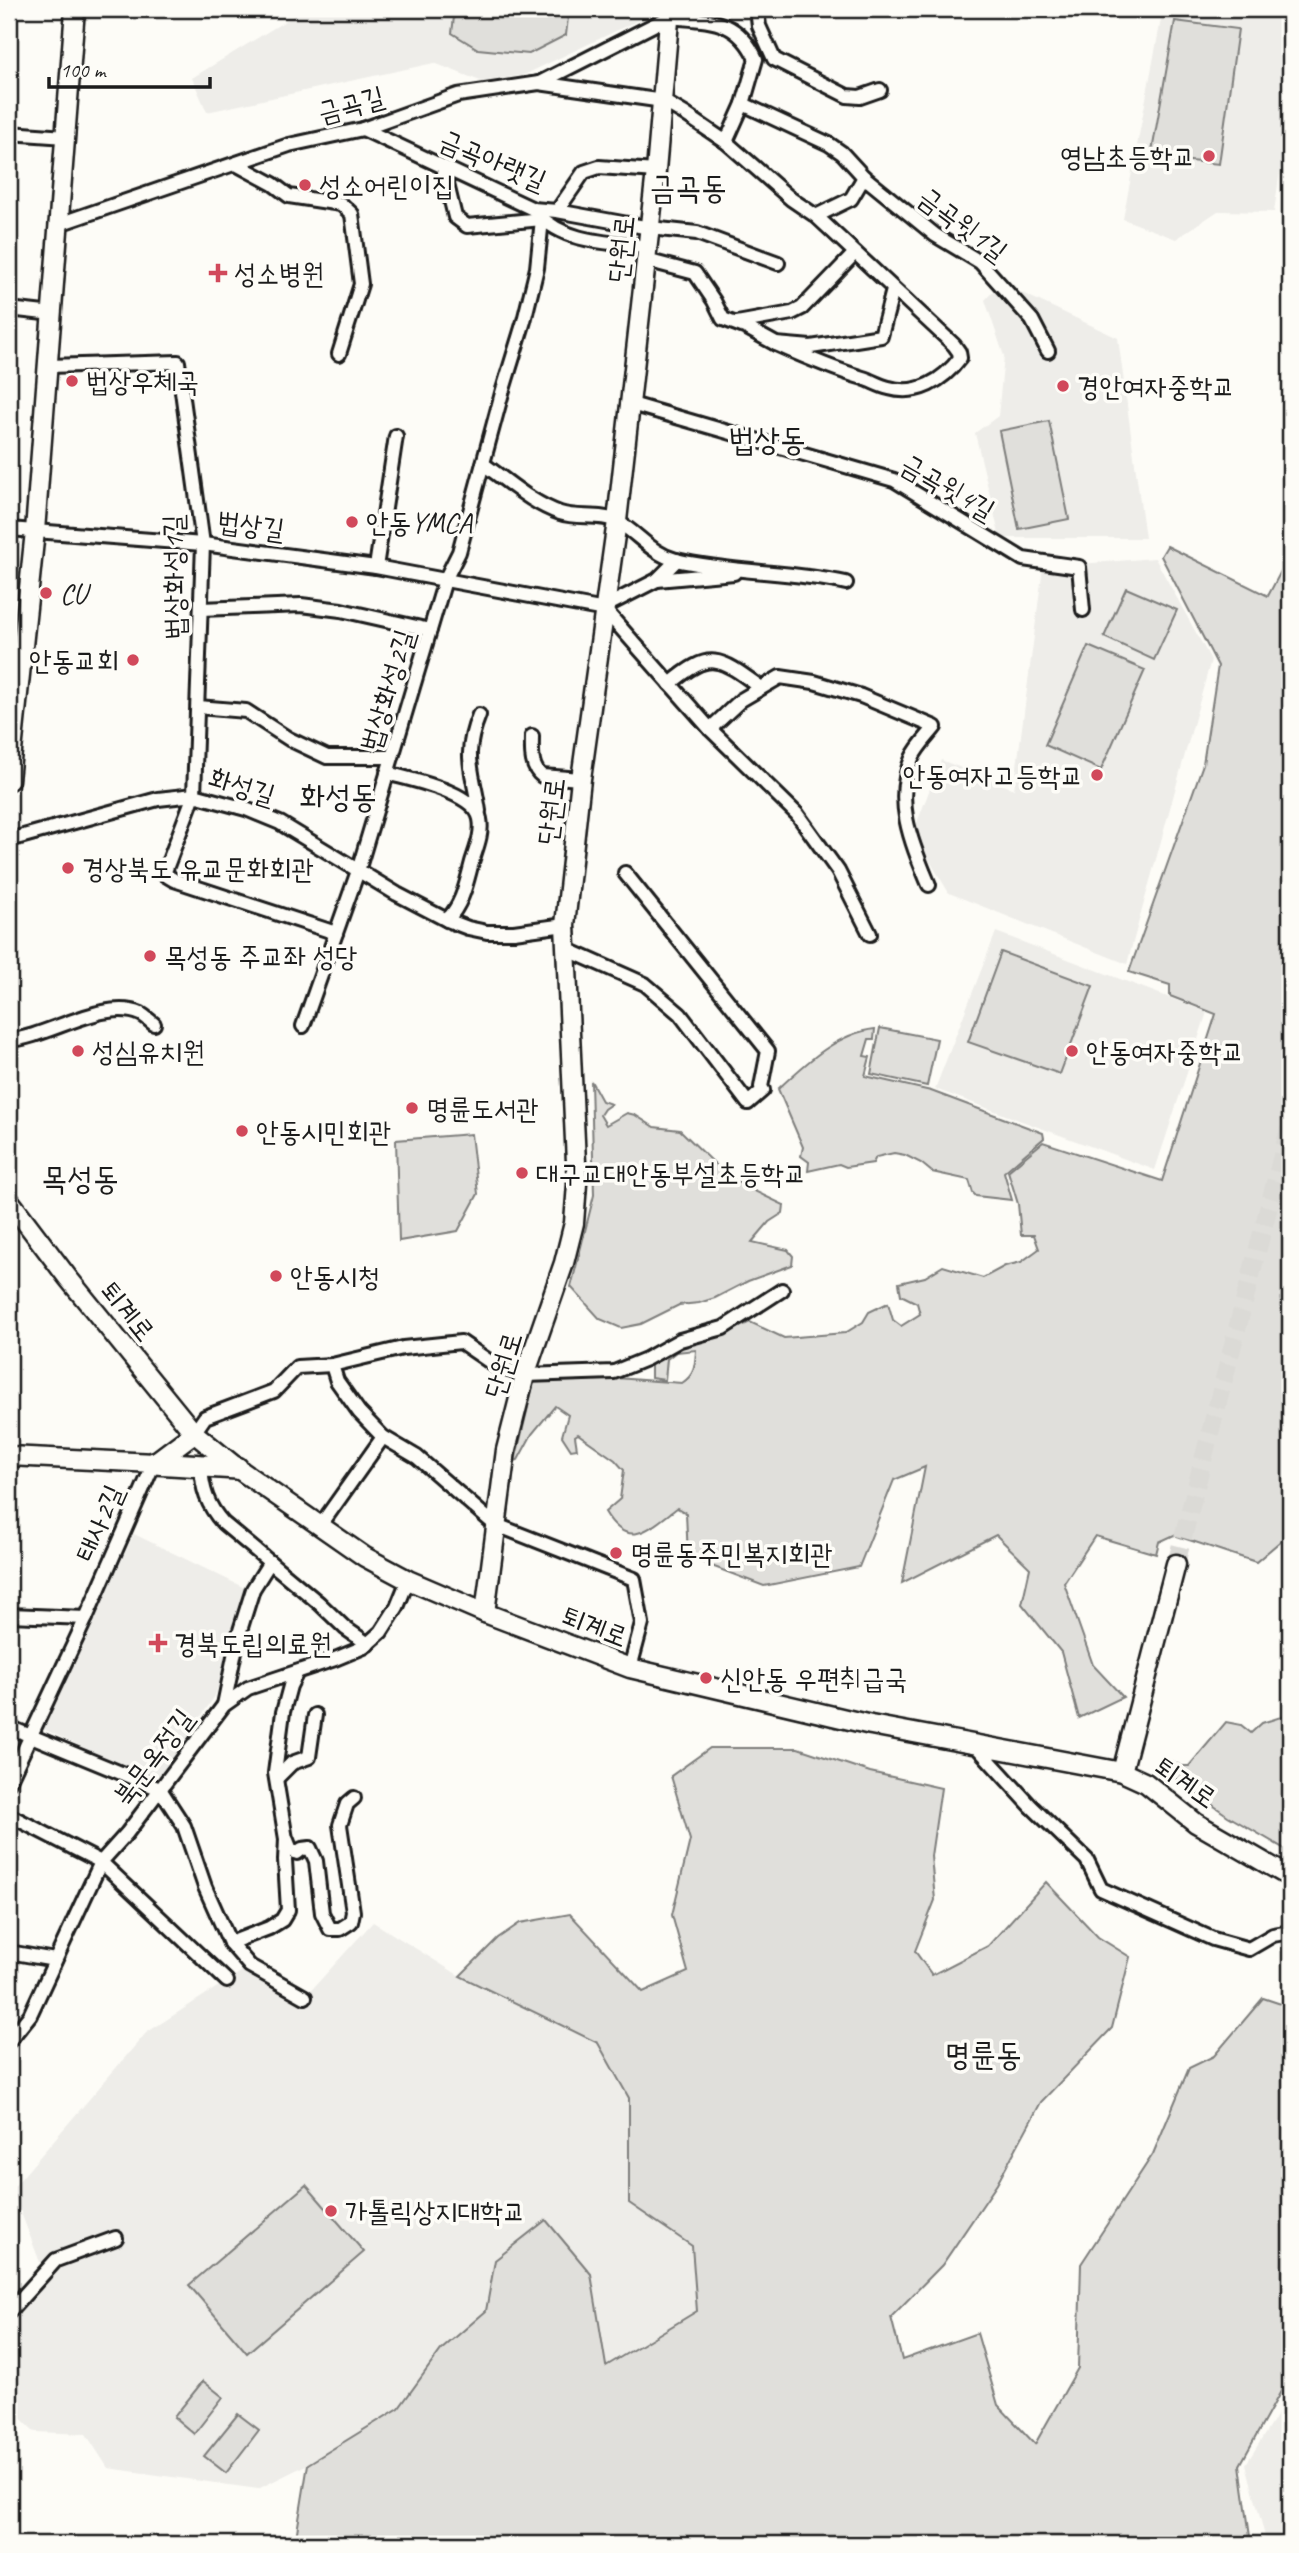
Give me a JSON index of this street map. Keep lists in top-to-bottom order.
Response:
{
  "streets": {
    "street": [
      "금곡길",
      "금곡아랫길",
      "금곡윗1길",
      "단원로",
      "금곡윗4길",
      "법상길",
      "법상화성1길",
      "법상화성2길",
      "화성길",
      "퇴계로",
      "태사2길",
      "북문옥정길"
    ]
  },
  "crossings": [
    ["금곡길", "금곡아랫길"],
    ["금곡길", "단원로"],
    ["금곡아랫길", "단원로"],
    ["금곡아랫길", "법상화성2길"],
    ["단원로", "금곡윗4길"],
    ["단원로", "법상길"],
    ["단원로", "화성길"],
    ["단원로", "퇴계로"],
    ["법상길", "법상화성1길"],
    ["법상길", "법상화성2길"],
    ["법상화성1길", "법상화성2길"],
    ["법상화성1길", "화성길"],
    ["법상화성2길", "화성길"],
    ["퇴계로", "북문옥정길"]
  ],
  "districts": [
    "금곡동",
    "법상동",
    "화성동",
    "목성동",
    "명륜동"
  ],
  "places": {
    "other": [
      "영남초등학교",
      "성소어린이집",
      "법상우체국",
      "경안여자중학교",
      "안동YMCA",
      "CU",
      "안동교회",
      "안동여자고등학교",
      "경상북도 유교문화회관",
      "목성동 주교좌 성당",
      "성심유치원",
      "안동여자중학교",
      "명륜도서관",
      "안동시민회관",
      "대구교대안동부설초등학교",
      "안동시청",
      "명륜동주민복지회관",
      "신안동 우편취급국",
      "가톨릭상지대학교"
    ],
    "health": ["성소병원", "경북도립의료원"]
  },
  "scale_bar": "100 m"
}
